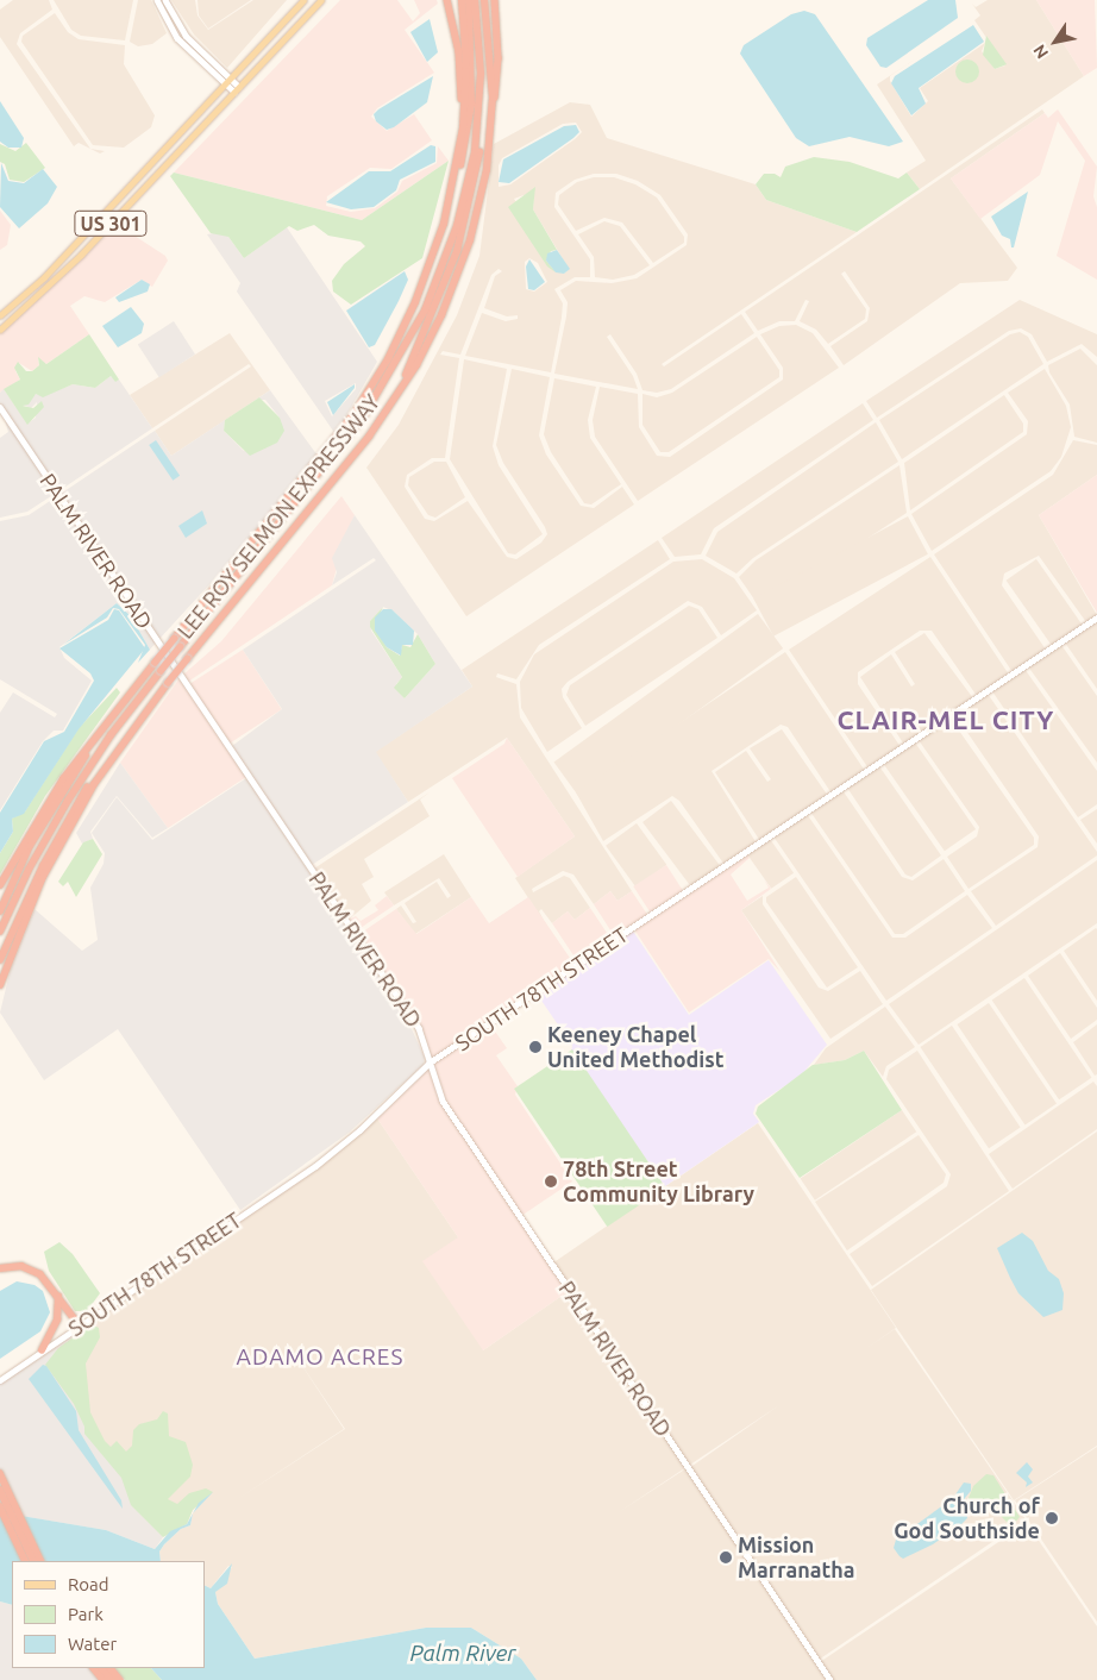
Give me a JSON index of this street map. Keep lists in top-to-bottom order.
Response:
{
  "streets": {
    "highway": ["LEE ROY SELMON EXPRESSWAY"],
    "main road": ["US 301"],
    "street": ["PALM RIVER ROAD", "SOUTH 78TH STREET"]
  },
  "crossings": [
    ["PALM RIVER ROAD", "SOUTH 78TH STREET"]
  ],
  "districts": ["CLAIR-MEL CITY", "ADAMO ACRES"],
  "water": ["Palm River"],
  "places": [
    "Keeney Chapel United Methodist",
    "78th Street Community Library",
    "Church of God Southside",
    "Mission Marranatha"
  ],
  "legend": ["Road", "Park", "Water"],
  "north": "bottom left"
}
